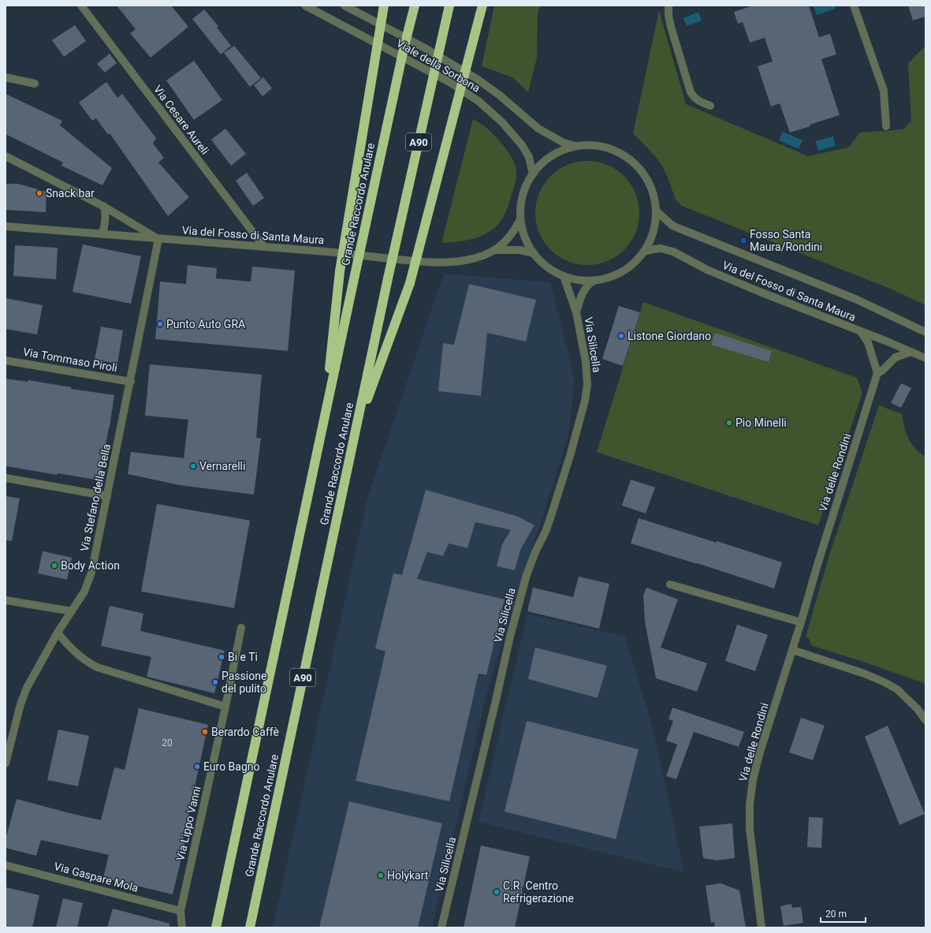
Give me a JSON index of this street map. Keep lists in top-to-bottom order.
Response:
{
  "streets": {
    "highway": ["A90", "Grande Raccordo Anulare"],
    "street": [
      "Viale della Sorbona",
      "Via Cesare Aureli",
      "Via del Fosso di Santa Maura",
      "Via Silicella",
      "Via Tommaso Piroli",
      "Via delle Rondini",
      "Via Stefano della Bella",
      "Via Lippo Vanni",
      "Via Gaspare Mola"
    ]
  },
  "crossings": [
    ["Via Cesare Aureli", "Via del Fosso di Santa Maura"],
    ["Via del Fosso di Santa Maura", "Via Stefano della Bella"],
    ["Via Tommaso Piroli", "Via Stefano della Bella"],
    ["Via Lippo Vanni", "Via Gaspare Mola"]
  ],
  "places": {
    "other": [
      "Snack bar",
      "Punto Auto GRA",
      "Listone Giordano",
      "Pio Minelli",
      "Vernarelli",
      "Body Action",
      "Bi e Ti",
      "Passione del pulito",
      "Berardo Caffè",
      "Euro Bagno",
      "Holykart",
      "C.R. Centro Refrigerazione"
    ],
    "transit": ["Fosso Santa Maura/Rondini"]
  },
  "house_numbers": ["20"],
  "scale_bar": "20 m"
}
